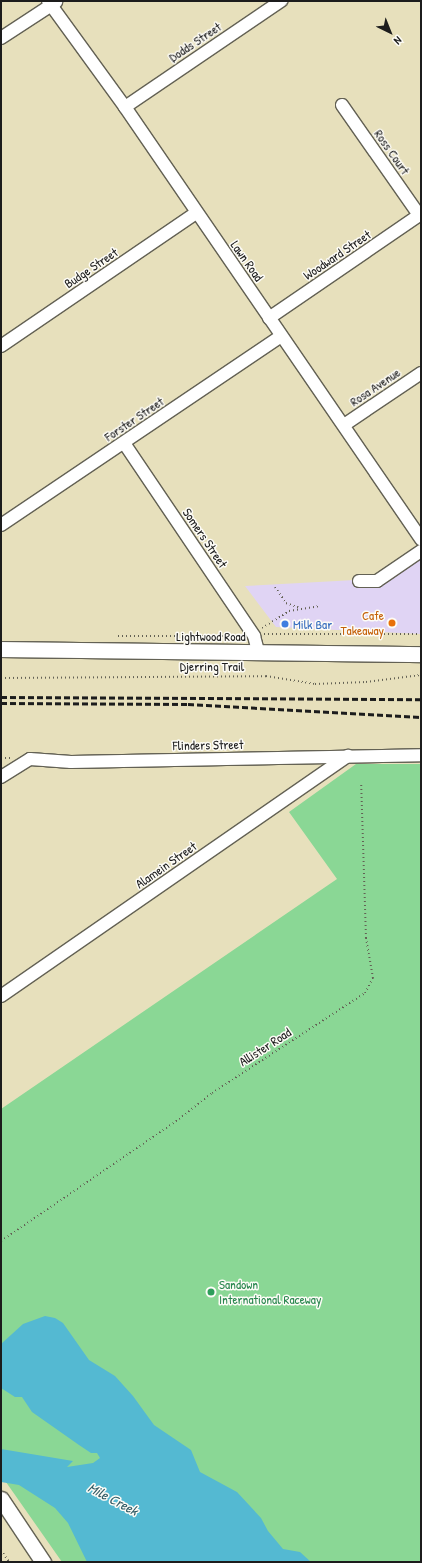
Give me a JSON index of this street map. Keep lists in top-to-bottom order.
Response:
{
  "streets": {
    "main road": ["Lightwood Road"],
    "street": [
      "Dodds Street",
      "Ross Court",
      "Woodward Street",
      "Lawn Road",
      "Budge Street",
      "Rosa Avenue",
      "Forster Street",
      "Somers Street",
      "Flinders Street",
      "Alamein Street"
    ],
    "path": ["Djerring Trail", "Allister Road"]
  },
  "crossings": [
    ["Dodds Street", "Lawn Road"],
    ["Ross Court", "Woodward Street"],
    ["Woodward Street", "Lawn Road"],
    ["Lawn Road", "Budge Street"],
    ["Lawn Road", "Rosa Avenue"],
    ["Lawn Road", "Forster Street"],
    ["Forster Street", "Somers Street"],
    ["Somers Street", "Lightwood Road"],
    ["Flinders Street", "Alamein Street"]
  ],
  "water": ["Mile Creek"],
  "places": ["Cafe Takeaway", "Milk Bar", "Sandown International Raceway"],
  "north": "bottom right"
}
